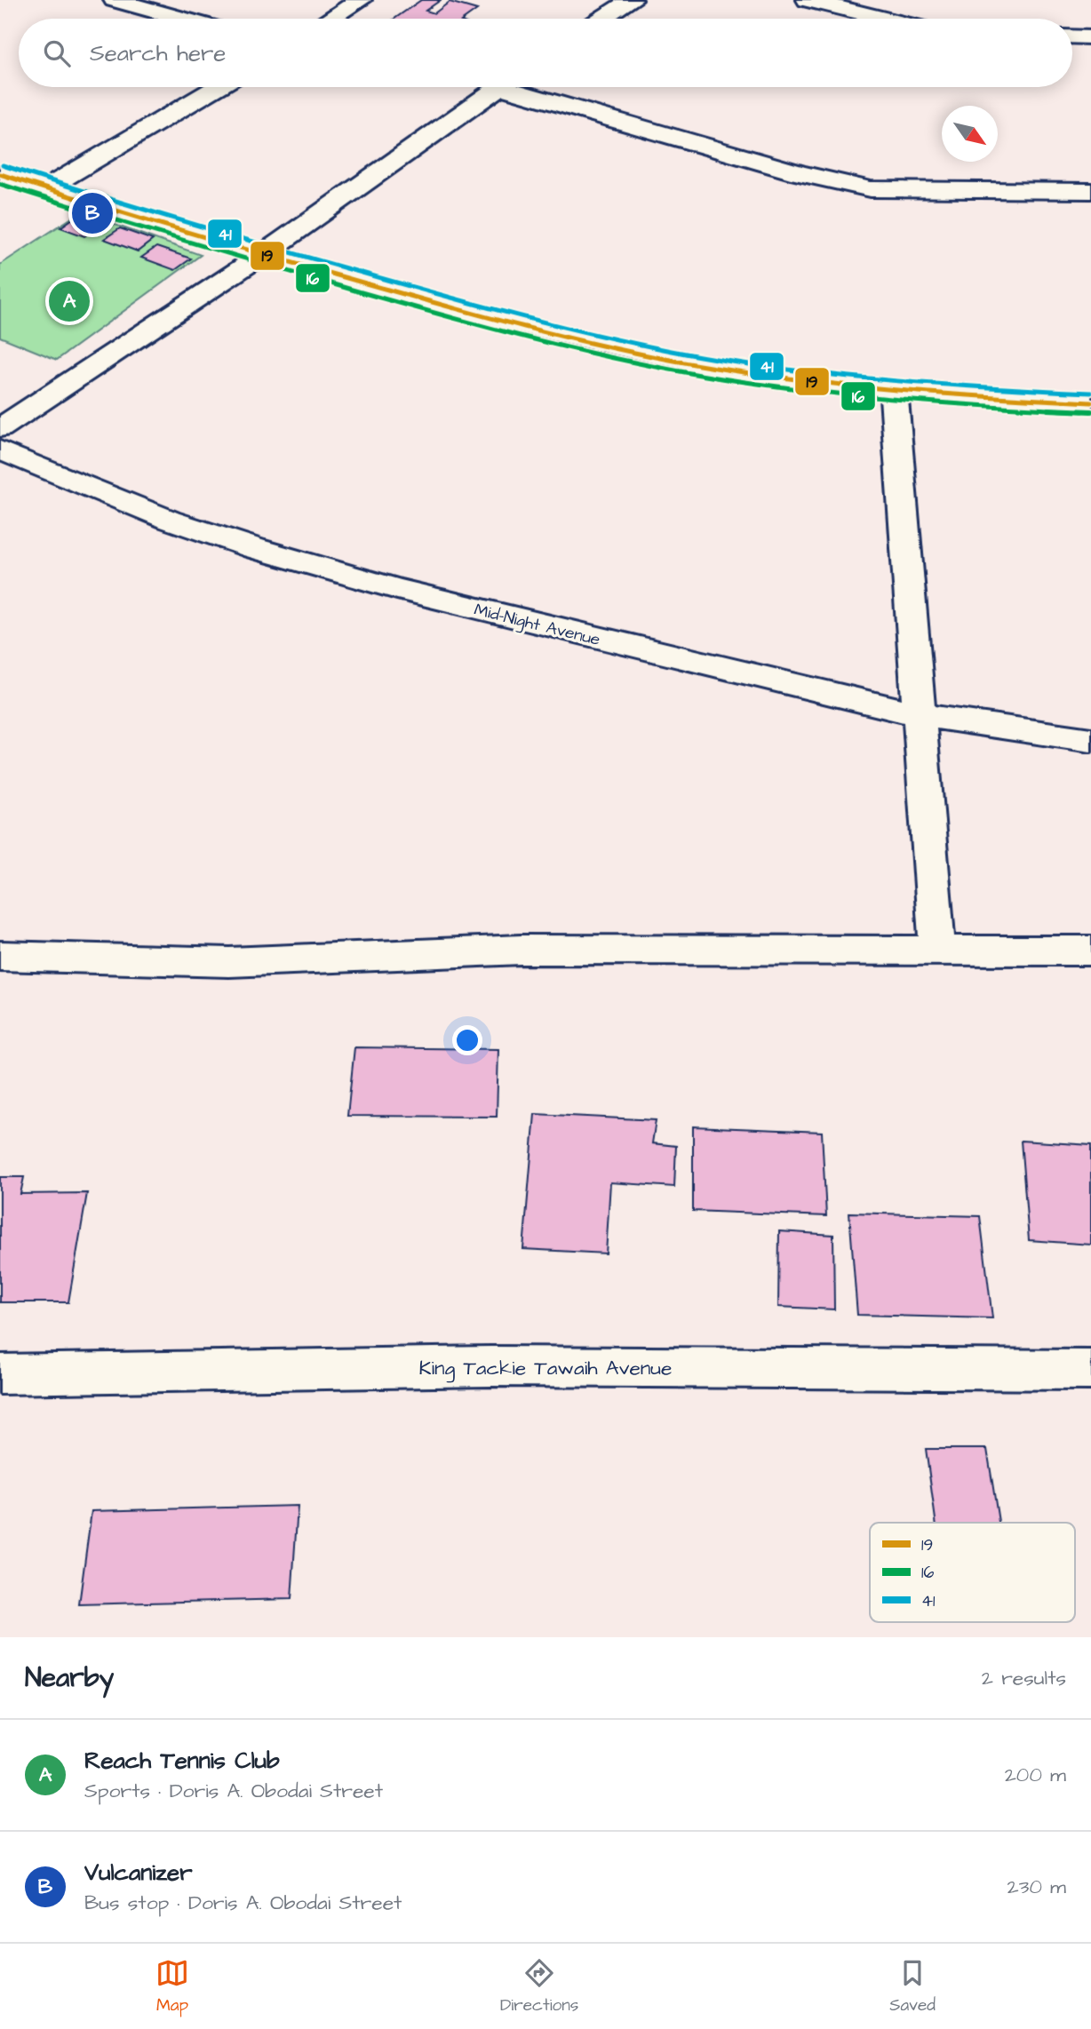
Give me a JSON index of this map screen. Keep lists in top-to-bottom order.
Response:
{
  "streets": {
    "street": ["Mid-Night Avenue", "King Tackie Tawaih Avenue"]
  },
  "lines": ["transit line 41", "transit line 19", "transit line 16"],
  "legend": ["19", "16", "41"],
  "north": "bottom right",
  "page": {
    "search": "Search here",
    "pins": ["B", "A"],
    "heading": ["Nearby", "2 results"],
    "list": [
      {
        "mark": "A",
        "name": "Reach Tennis Club",
        "note": "Sports · Doris A. Obodai Street",
        "value": "200 m"
      },
      {
        "mark": "B",
        "name": "Vulcanizer",
        "note": "Bus stop · Doris A. Obodai Street",
        "value": "230 m"
      }
    ],
    "nav": ["Map", "Directions", "Saved"]
  }
}
